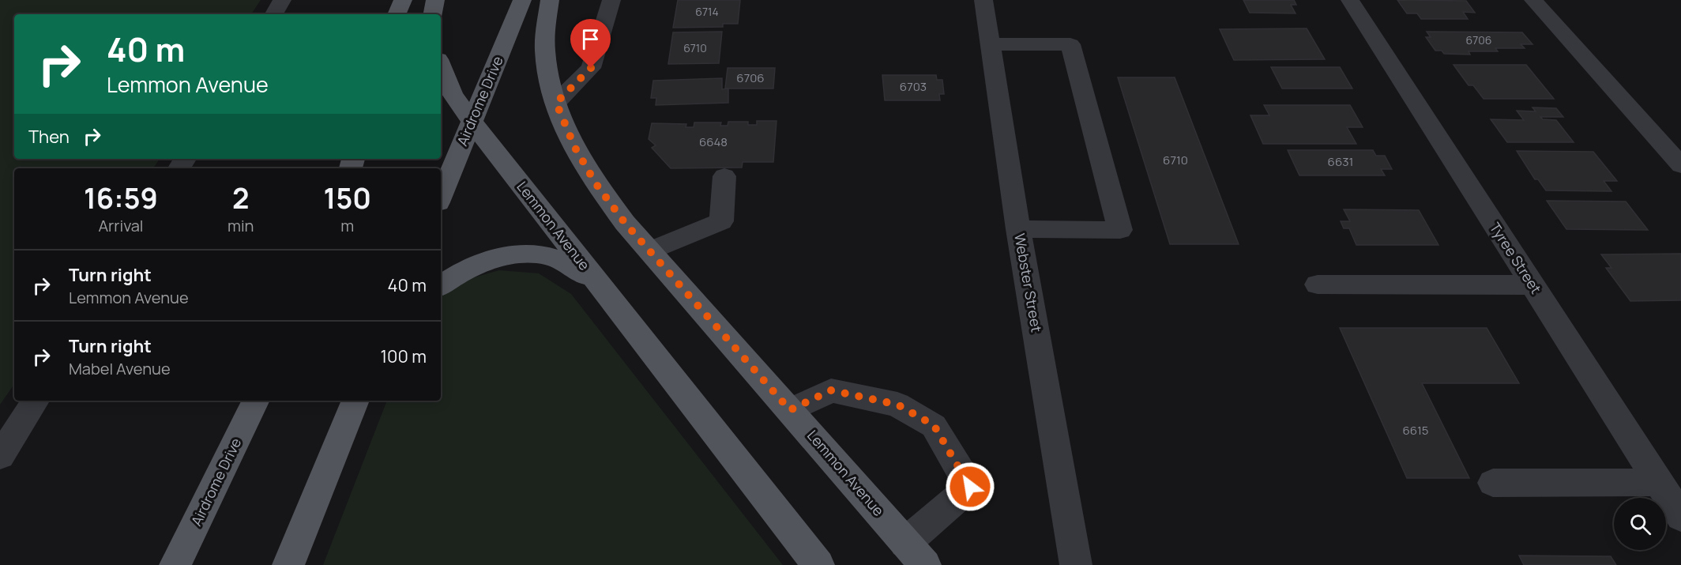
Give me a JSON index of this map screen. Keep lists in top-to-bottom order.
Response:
{
  "streets": {
    "main road": ["Airdrome Drive", "Lemmon Avenue"],
    "street": ["Tyree Street", "Webster Street"]
  },
  "crossings": [
    ["Airdrome Drive", "Lemmon Avenue"]
  ],
  "house_numbers": [
    "6714",
    "6706",
    "6710",
    "6706",
    "6703",
    "6648",
    "6710",
    "6631",
    "6615"
  ],
  "page": {
    "turn": ["40 m", "Lemmon Avenue"],
    "then": "Then",
    "eta": [
      "16:59",
      "Arrival",
      "2",
      "min",
      "150",
      "m"
    ],
    "list": [
      {
        "name": "Turn right",
        "note": "Lemmon Avenue",
        "value": "40 m"
      },
      {
        "name": "Turn right",
        "note": "Mabel Avenue",
        "value": "100 m"
      }
    ]
  }
}
